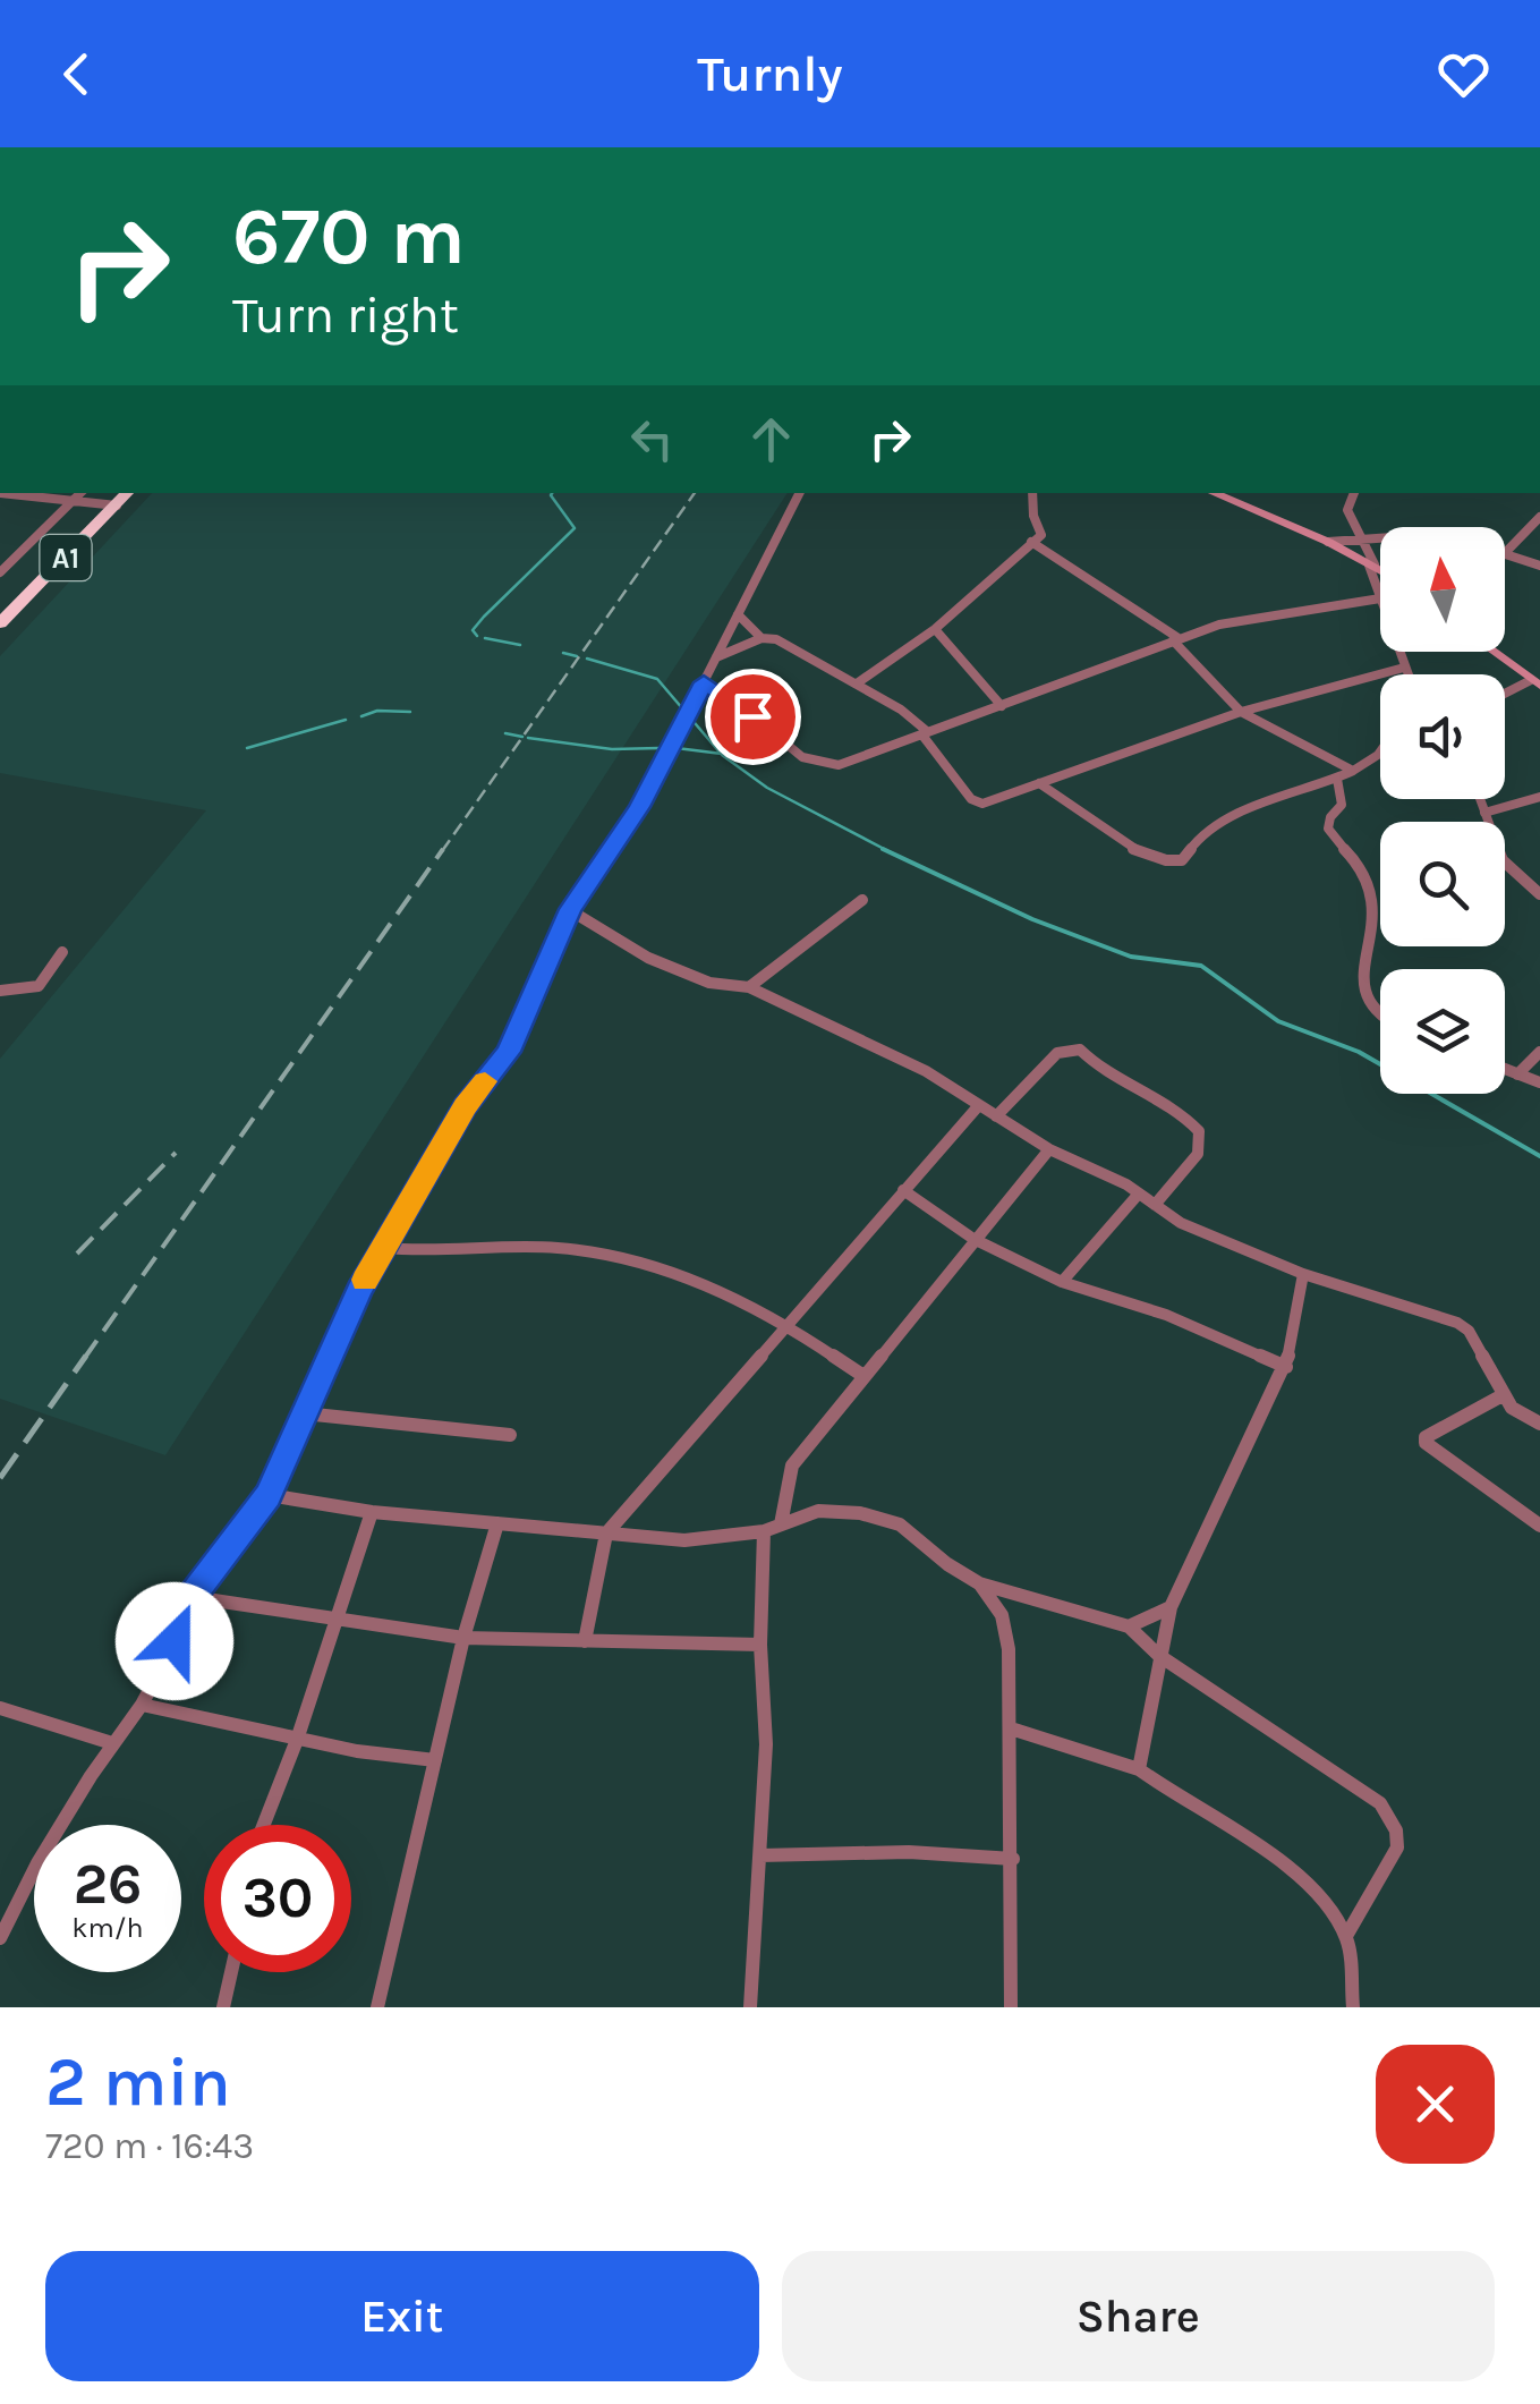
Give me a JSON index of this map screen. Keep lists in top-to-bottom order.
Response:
{
  "streets": {
    "highway": ["A1"]
  },
  "north": "top",
  "page": {
    "header": "Turnly",
    "turn": ["670 m", "Turn right"],
    "speed": "26 km/h",
    "limit": "30",
    "heading": ["2 min", "720 m · 16:43"],
    "buttons": ["Exit", "Share"]
  }
}
